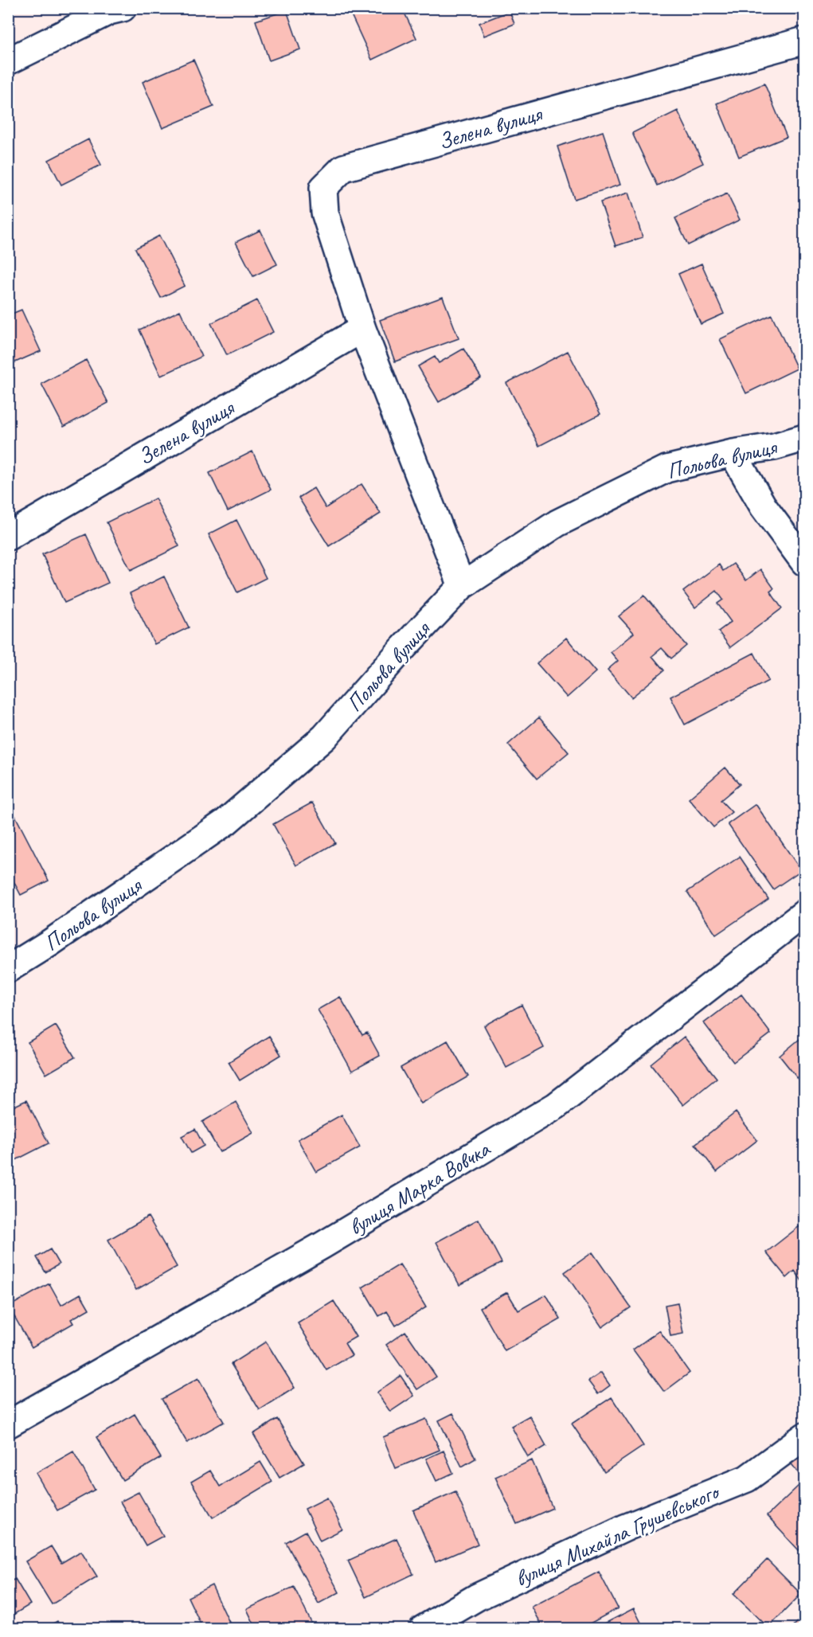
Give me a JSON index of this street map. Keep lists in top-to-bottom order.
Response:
{
  "streets": {
    "street": [
      "Зелена вулиця",
      "Польова вулиця",
      "вулиця Марка Вовчка",
      "вулиця Михайла Грушевського"
    ]
  },
  "crossings": [
    ["Зелена вулиця", "Польова вулиця"]
  ]
}
